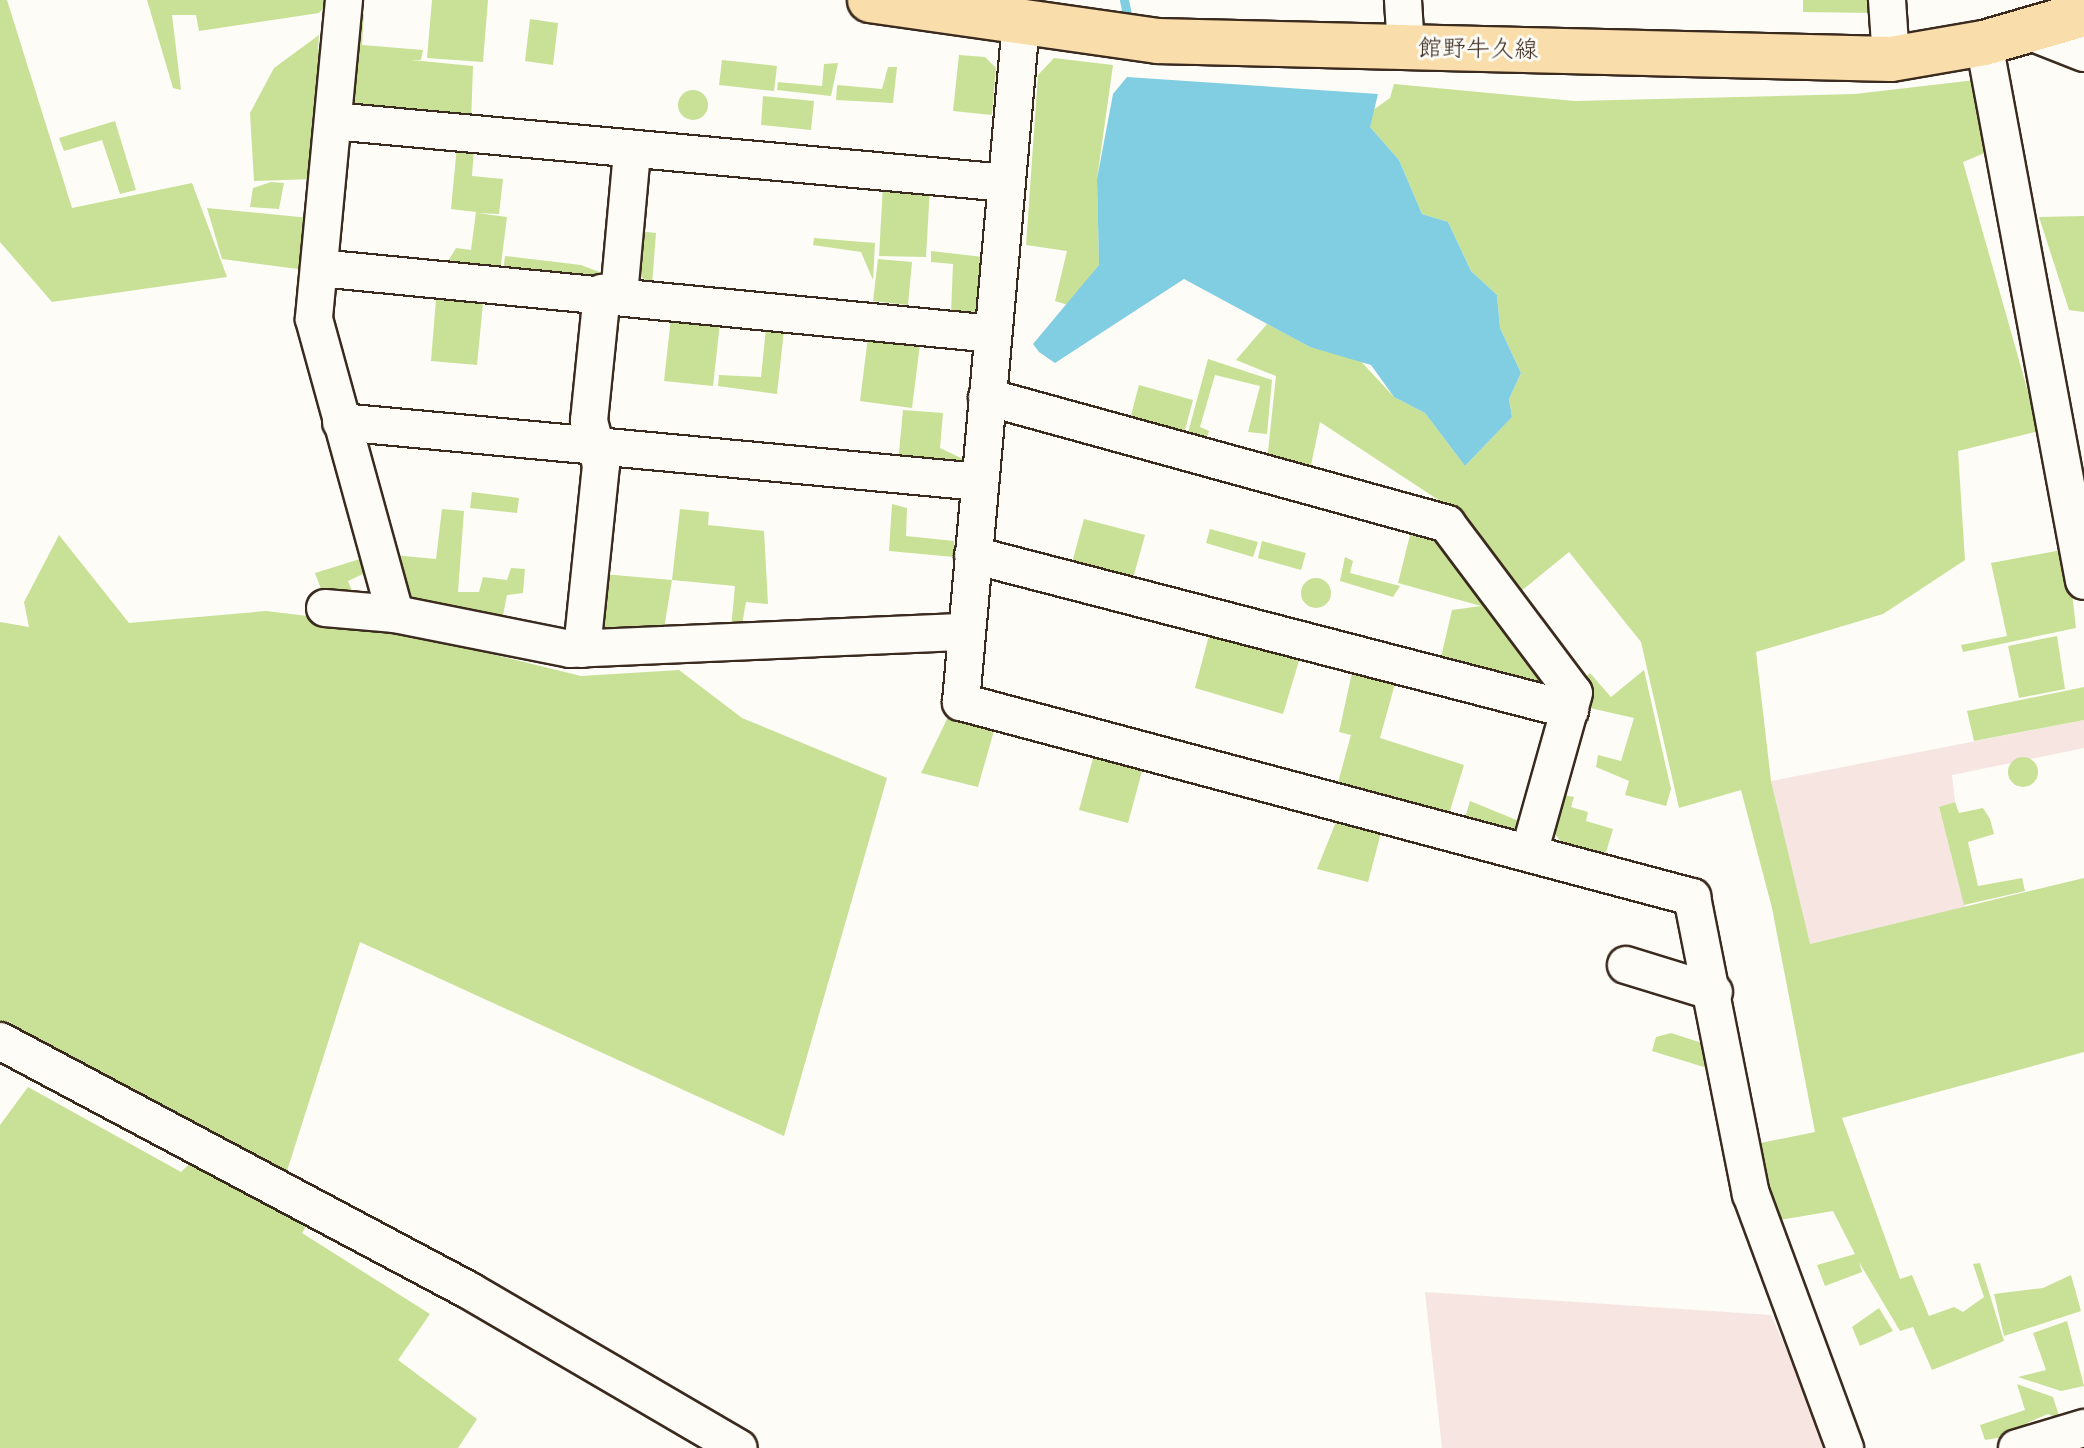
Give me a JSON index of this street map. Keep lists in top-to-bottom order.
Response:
{
  "streets": {
    "main road": ["館野牛久線"]
  }
}
